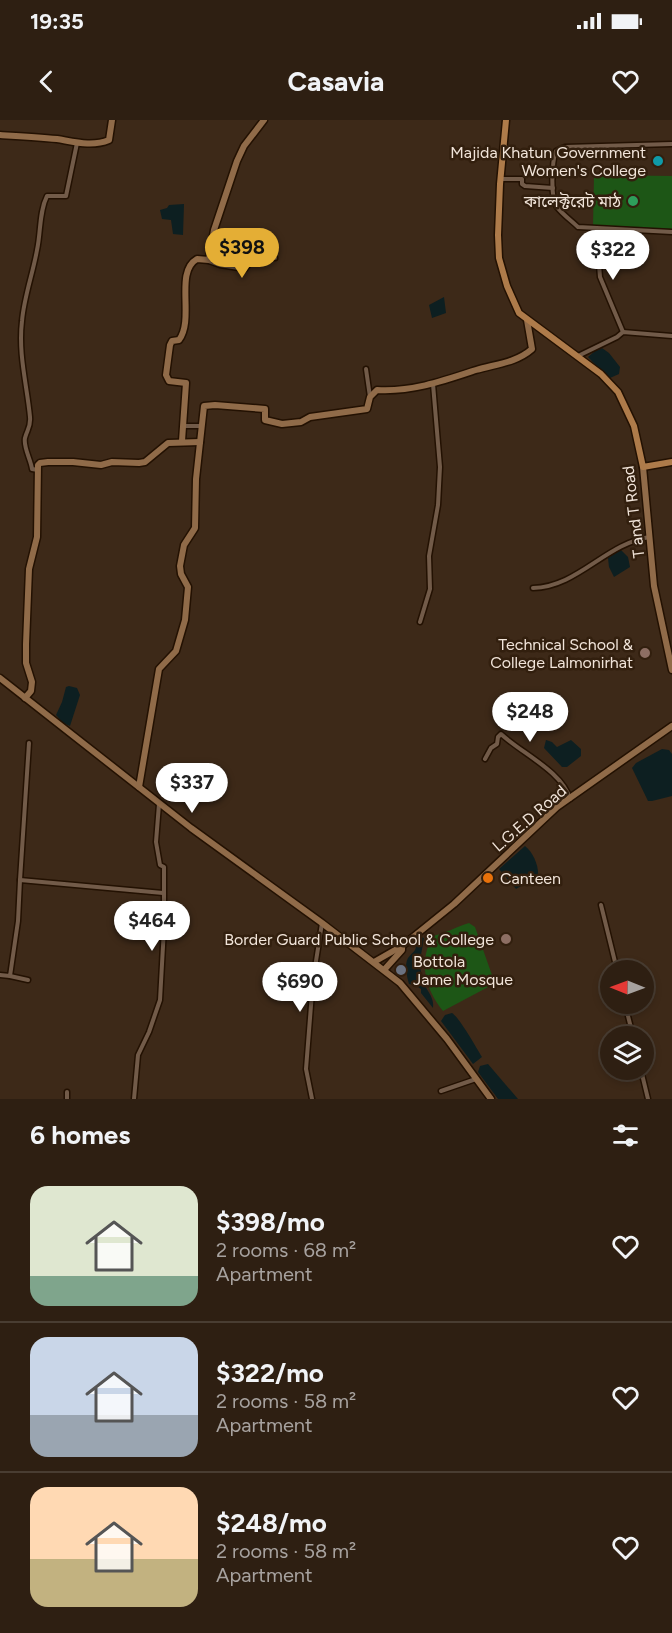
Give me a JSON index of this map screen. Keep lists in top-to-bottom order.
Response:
{
  "streets": {
    "main road": ["T and T Road"],
    "street": ["L.G.E.D Road"]
  },
  "places": [
    "Majida Khatun Government Women's College",
    "কালেক্টরেট মাঠ",
    "Technical School & College Lalmonirhat",
    "Canteen",
    "Border Guard Public School & College",
    "Bottola Jame Mosque"
  ],
  "north": "left",
  "page": {
    "status": "19:35",
    "header": "Casavia",
    "price": [
      "$398",
      "$322",
      "$248",
      "$337",
      "$464",
      "$690"
    ],
    "heading": "6 homes",
    "list": [
      {
        "name": "$398/mo",
        "note": "2 rooms · 68 m² · Apartment"
      },
      {
        "name": "$322/mo",
        "note": "2 rooms · 58 m² · Apartment"
      },
      {
        "name": "$248/mo",
        "note": "2 rooms · 58 m² · Apartment"
      }
    ]
  }
}
